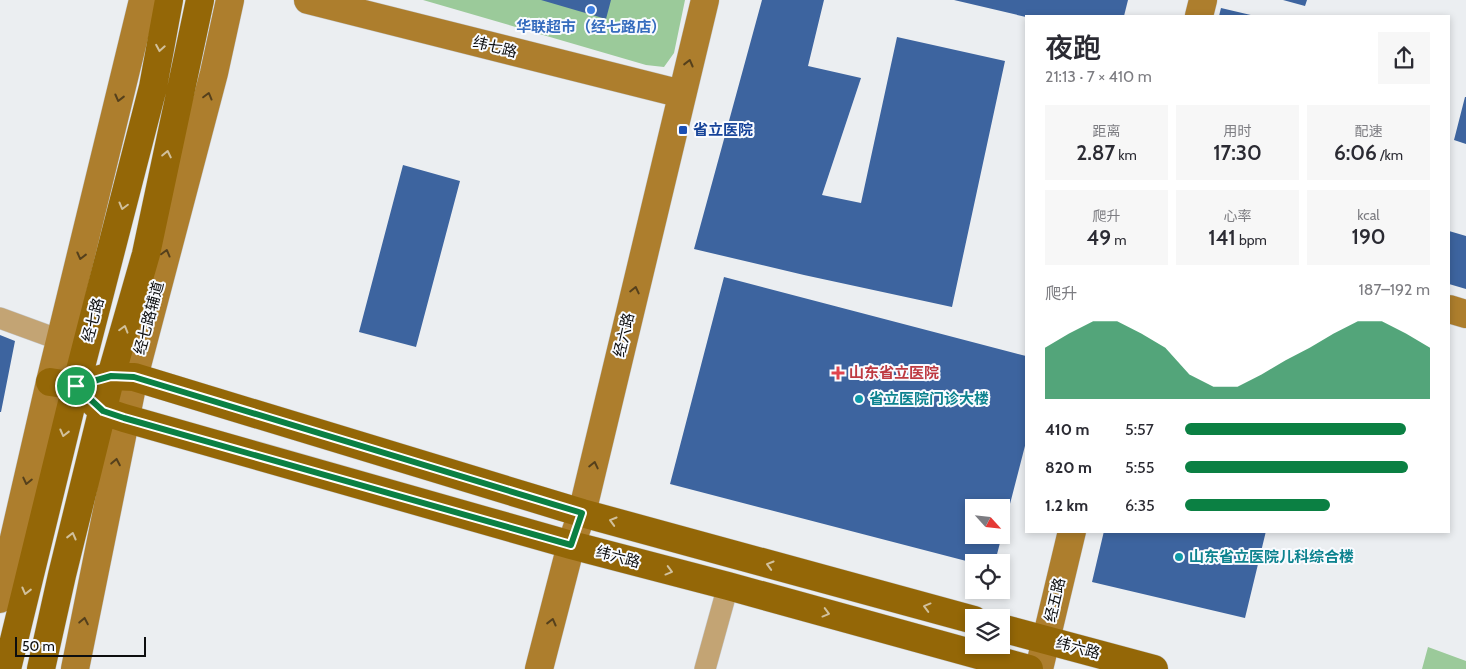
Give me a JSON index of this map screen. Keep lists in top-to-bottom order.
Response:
{
  "streets": {
    "main road": ["经七路", "纬六路"],
    "street": [
      "纬七路",
      "经七路辅道",
      "经六路",
      "经五路"
    ]
  },
  "crossings": [
    ["纬七路", "经六路"],
    ["经七路", "纬六路"],
    ["经六路", "纬六路"],
    ["纬六路", "经五路"]
  ],
  "one_way": ["经六路"],
  "places": {
    "other": ["华联超市（经七路店）", "省立医院门诊大楼", "山东省立医院儿科综合楼"],
    "transit": ["省立医院"],
    "health": ["山东省立医院"]
  },
  "scale_bar": "50 m",
  "north": "bottom right",
  "page": {
    "heading": ["夜跑", "21:13 · 7 × 410 m"],
    "stats": [
      ["距离", "2.87 km"],
      ["用时", "17:30"],
      ["配速", "6:06 /km"],
      ["爬升", "49 m"],
      ["心率", "141 bpm"],
      ["kcal", "190"]
    ],
    "chart": ["爬升", "187–192 m"],
    "list": [
      {
        "name": "410 m",
        "note": "5:57"
      },
      {
        "name": "820 m",
        "note": "5:55"
      },
      {
        "name": "1.2 km",
        "note": "6:35"
      }
    ],
    "scale": "50 m"
  }
}
